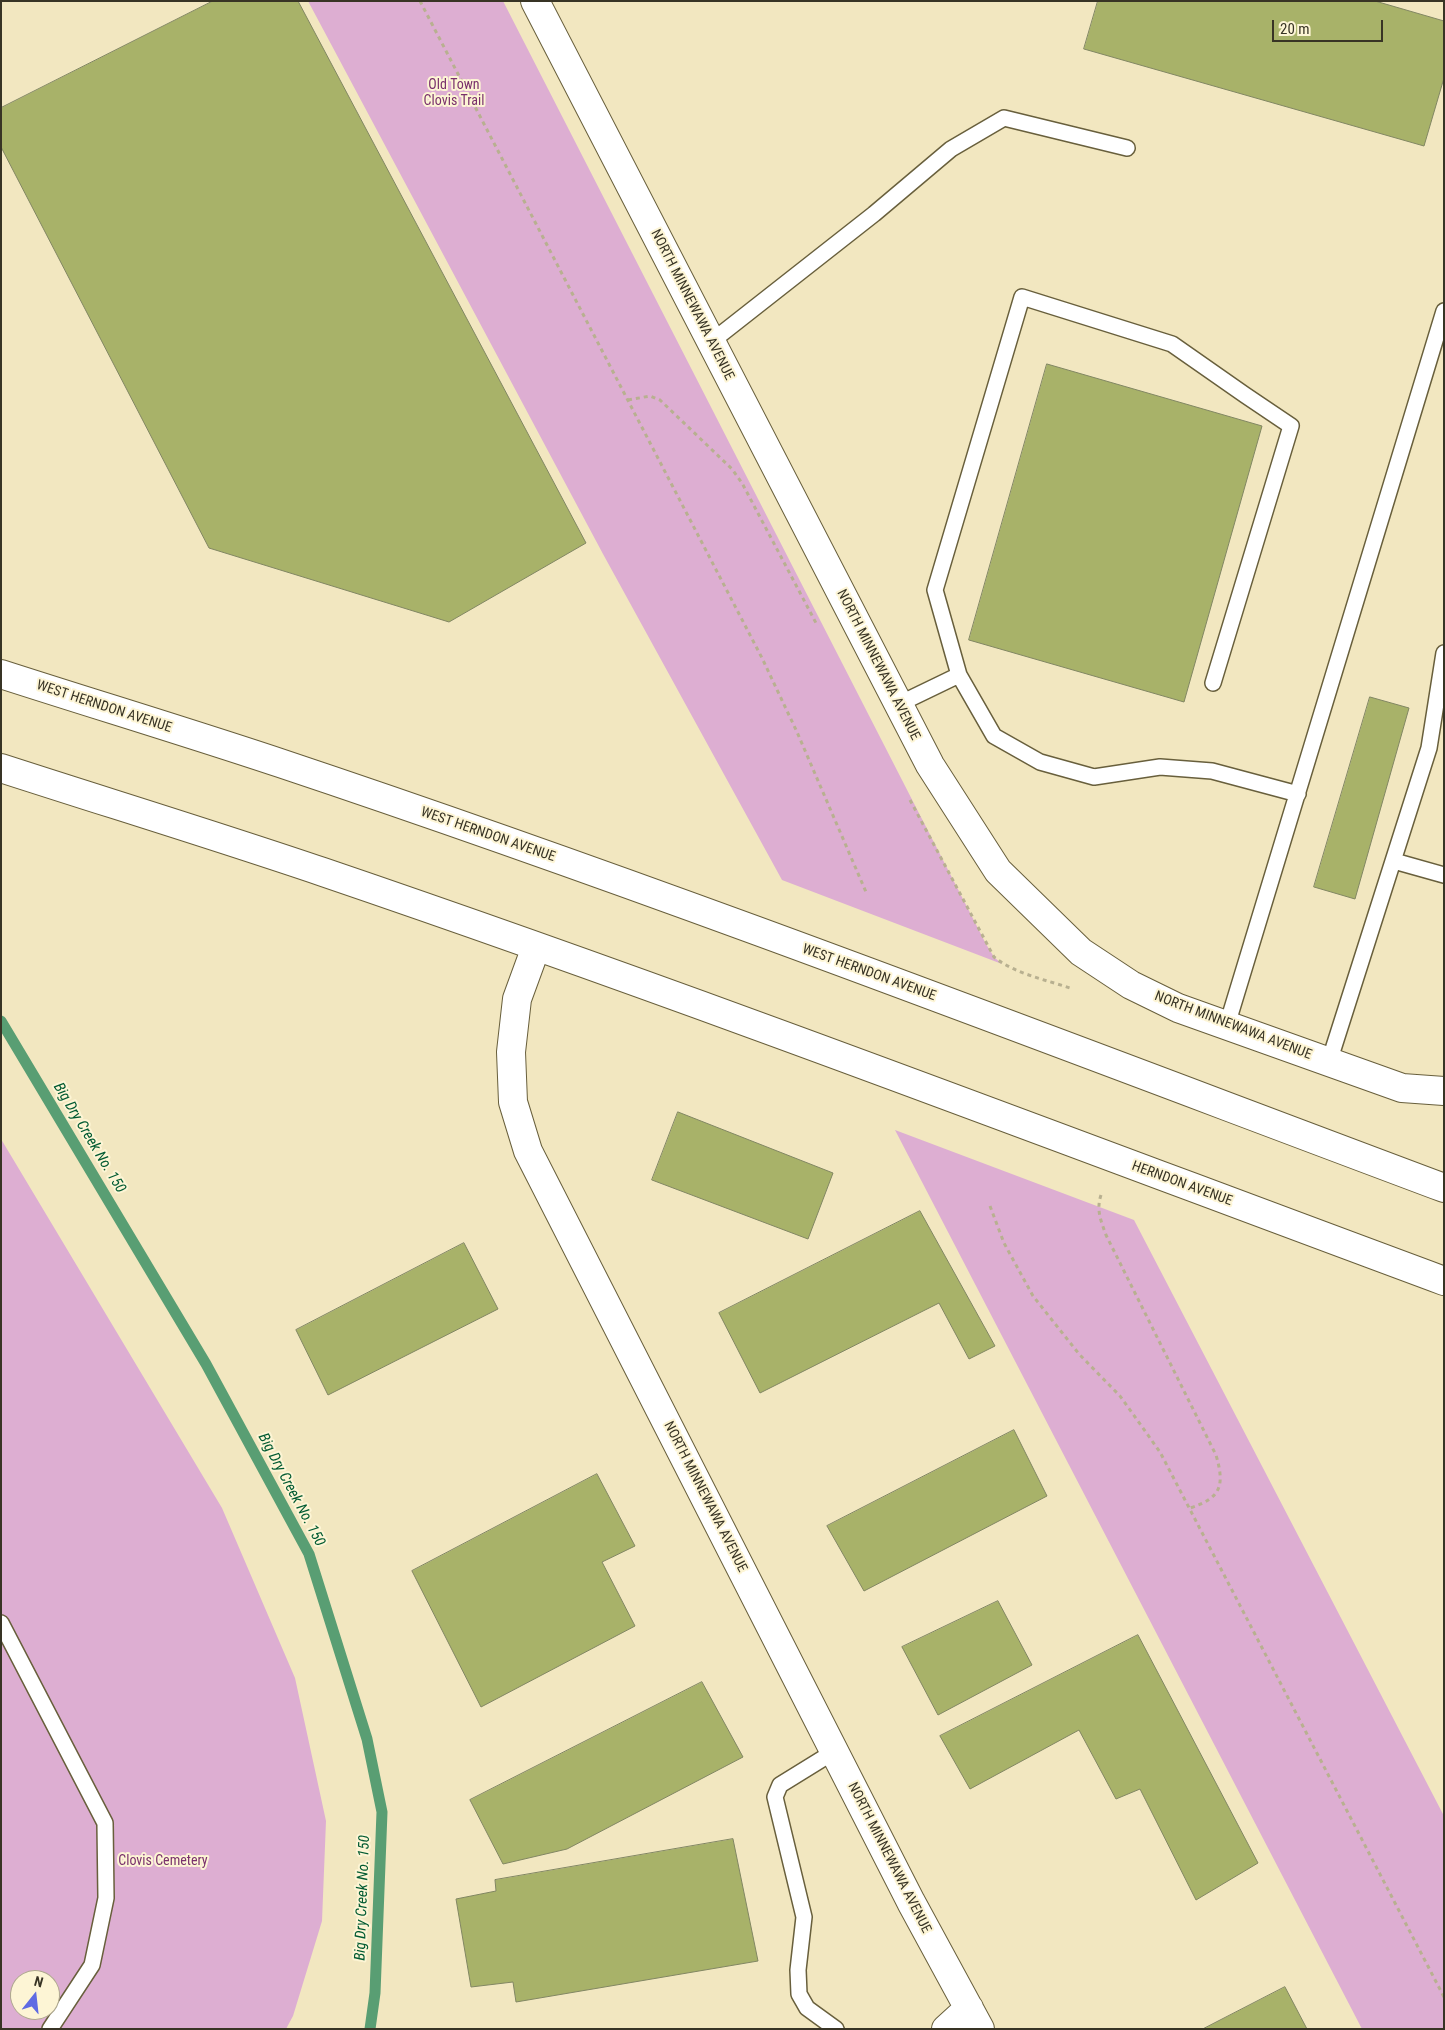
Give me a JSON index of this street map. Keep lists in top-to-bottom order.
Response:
{
  "streets": {
    "main road": ["NORTH MINNEWAWA AVENUE", "WEST HERNDON AVENUE", "HERNDON AVENUE"]
  },
  "crossings": [
    ["NORTH MINNEWAWA AVENUE", "HERNDON AVENUE"]
  ],
  "water": ["Big Dry Creek No. 150"],
  "parks": ["Old Town Clovis Trail", "Clovis Cemetery"],
  "scale_bar": "20 m",
  "north": "top"
}
